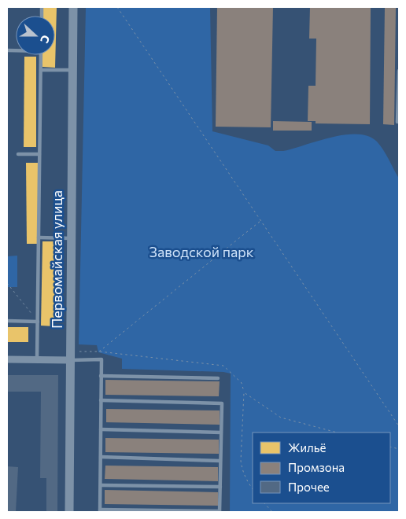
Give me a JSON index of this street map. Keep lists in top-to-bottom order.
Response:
{
  "streets": {
    "street": ["Первомайская улица"]
  },
  "parks": ["Заводской парк"],
  "legend": ["Жильё", "Промзона", "Прочее"],
  "north": "right"
}
